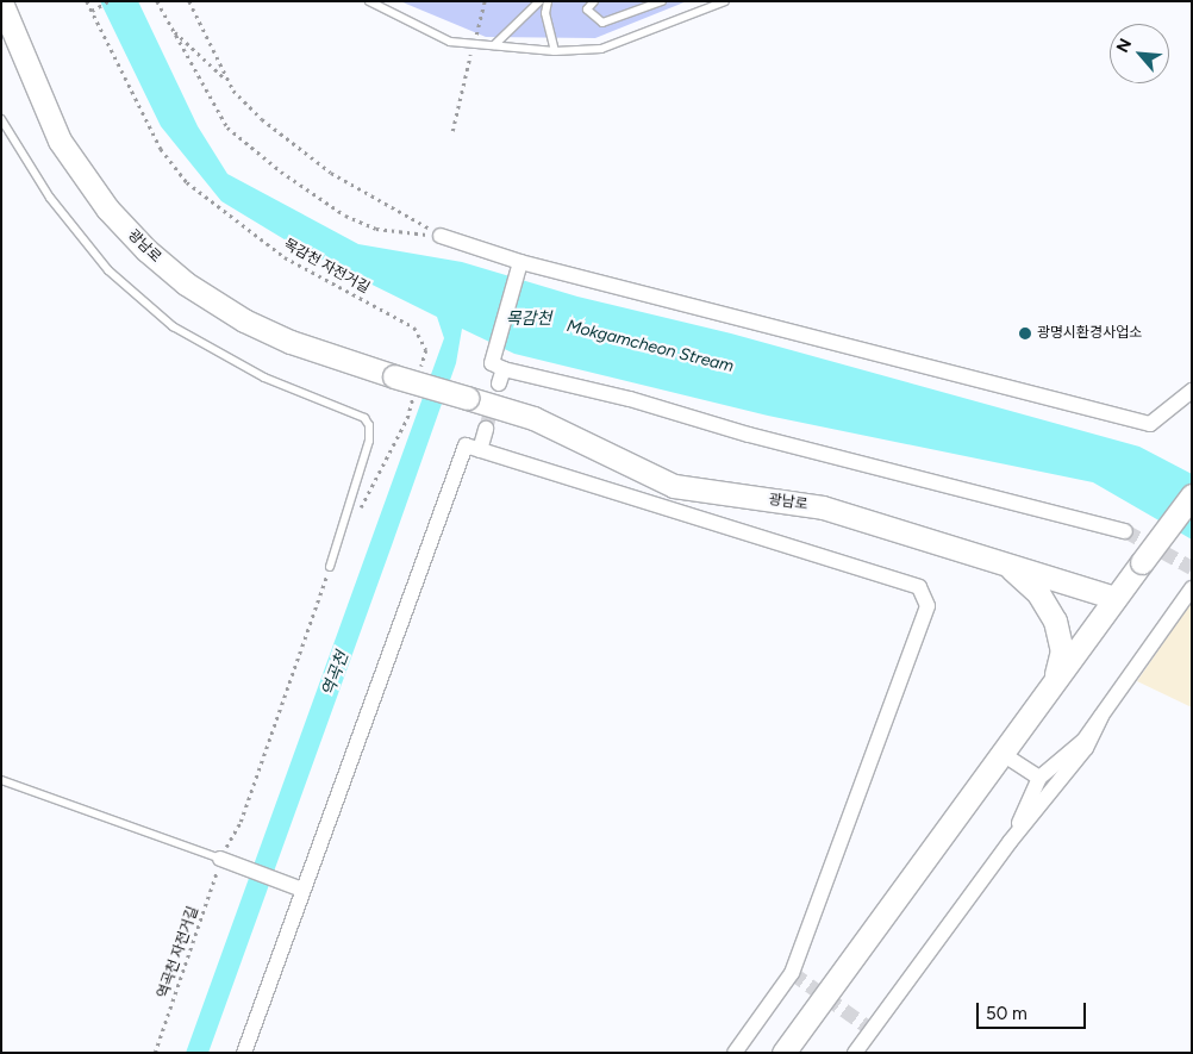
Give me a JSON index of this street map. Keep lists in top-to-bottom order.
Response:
{
  "streets": {
    "street": ["광남로"],
    "path": ["목감천 자전거길", "역곡천 자전거길"]
  },
  "water": ["목감천", "Mokgamcheon Stream", "역곡천"],
  "places": ["광명시환경사업소"],
  "scale_bar": "50 m",
  "north": "top left"
}
